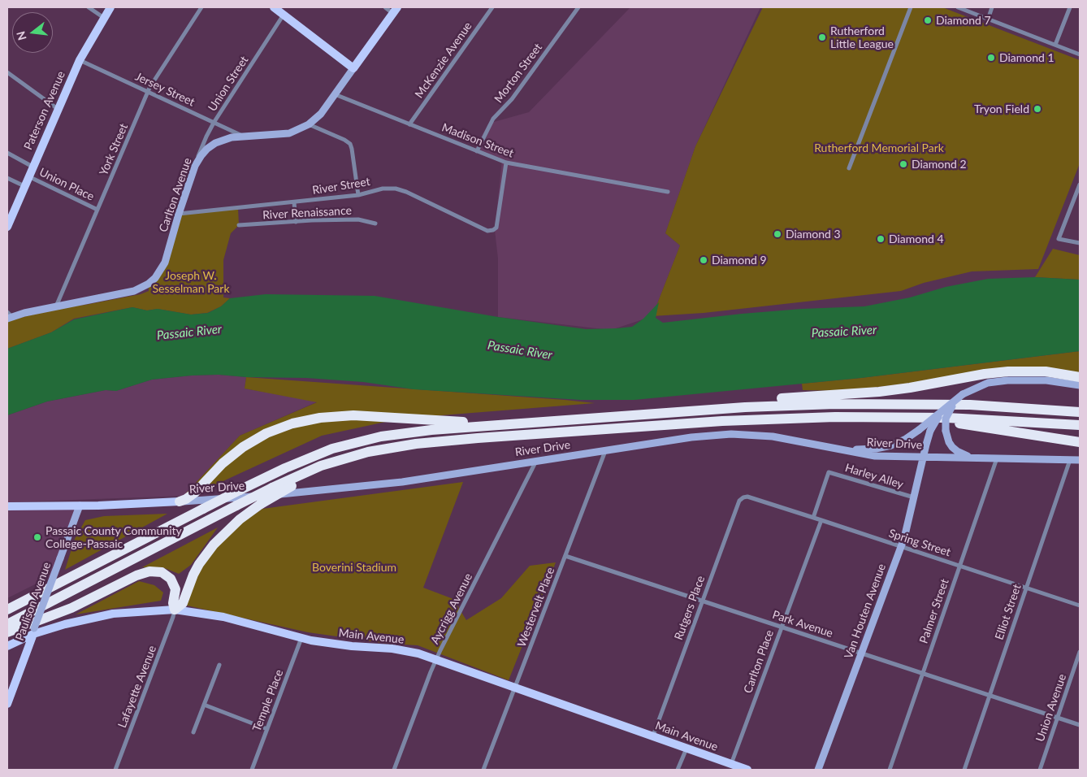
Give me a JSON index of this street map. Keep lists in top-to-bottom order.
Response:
{
  "streets": {
    "main road": [
      "Paterson Avenue",
      "Carlton Avenue",
      "River Drive",
      "Paulison Avenue",
      "Main Avenue"
    ],
    "street": [
      "McKenzie Avenue",
      "Morton Street",
      "Union Street",
      "Jersey Street",
      "Madison Street",
      "York Street",
      "Union Place",
      "River Street",
      "River Renaissance",
      "Harley Alley",
      "Spring Street",
      "Westervelt Place",
      "Rutgers Place",
      "Aycrigg Avenue",
      "Van Houten Avenue",
      "Palmer Street",
      "Elliot Street",
      "Park Avenue",
      "Carlton Place",
      "Lafayette Avenue",
      "Temple Place",
      "Union Avenue"
    ]
  },
  "crossings": [
    ["McKenzie Avenue", "Madison Street"],
    ["Morton Street", "Madison Street"],
    ["Union Street", "Jersey Street"],
    ["Union Street", "Carlton Avenue"],
    ["Jersey Street", "Paterson Avenue"],
    ["Jersey Street", "York Street"],
    ["Jersey Street", "Carlton Avenue"],
    ["Paterson Avenue", "Union Place"],
    ["Madison Street", "River Street"],
    ["Madison Street", "Carlton Avenue"],
    ["York Street", "Union Place"],
    ["York Street", "Carlton Avenue"],
    ["River Street", "Carlton Avenue"],
    ["River Drive", "Paulison Avenue"],
    ["River Drive", "Westervelt Place"],
    ["River Drive", "Aycrigg Avenue"],
    ["River Drive", "Van Houten Avenue"],
    ["River Drive", "Palmer Street"],
    ["River Drive", "Elliot Street"],
    ["Harley Alley", "Spring Street"],
    ["Harley Alley", "Van Houten Avenue"],
    ["Spring Street", "Rutgers Place"],
    ["Spring Street", "Van Houten Avenue"],
    ["Spring Street", "Palmer Street"],
    ["Spring Street", "Elliot Street"],
    ["Spring Street", "Carlton Place"],
    ["Paulison Avenue", "Main Avenue"],
    ["Westervelt Place", "Park Avenue"],
    ["Westervelt Place", "Main Avenue"],
    ["Rutgers Place", "Park Avenue"],
    ["Rutgers Place", "Main Avenue"],
    ["Aycrigg Avenue", "Main Avenue"],
    ["Van Houten Avenue", "Park Avenue"],
    ["Palmer Street", "Park Avenue"],
    ["Elliot Street", "Park Avenue"],
    ["Park Avenue", "Carlton Place"],
    ["Park Avenue", "Union Avenue"],
    ["Main Avenue", "Carlton Place"],
    ["Main Avenue", "Lafayette Avenue"],
    ["Main Avenue", "Temple Place"]
  ],
  "water": ["Passaic River"],
  "parks": ["Rutherford Memorial Park", "Joseph W. Sesselman Park", "Boverini Stadium"],
  "places": [
    "Diamond 7",
    "Rutherford Little League",
    "Diamond 1",
    "Tryon Field",
    "Diamond 2",
    "Diamond 3",
    "Diamond 4",
    "Diamond 9",
    "Passaic County Community College-Passaic"
  ],
  "north": "left"
}
